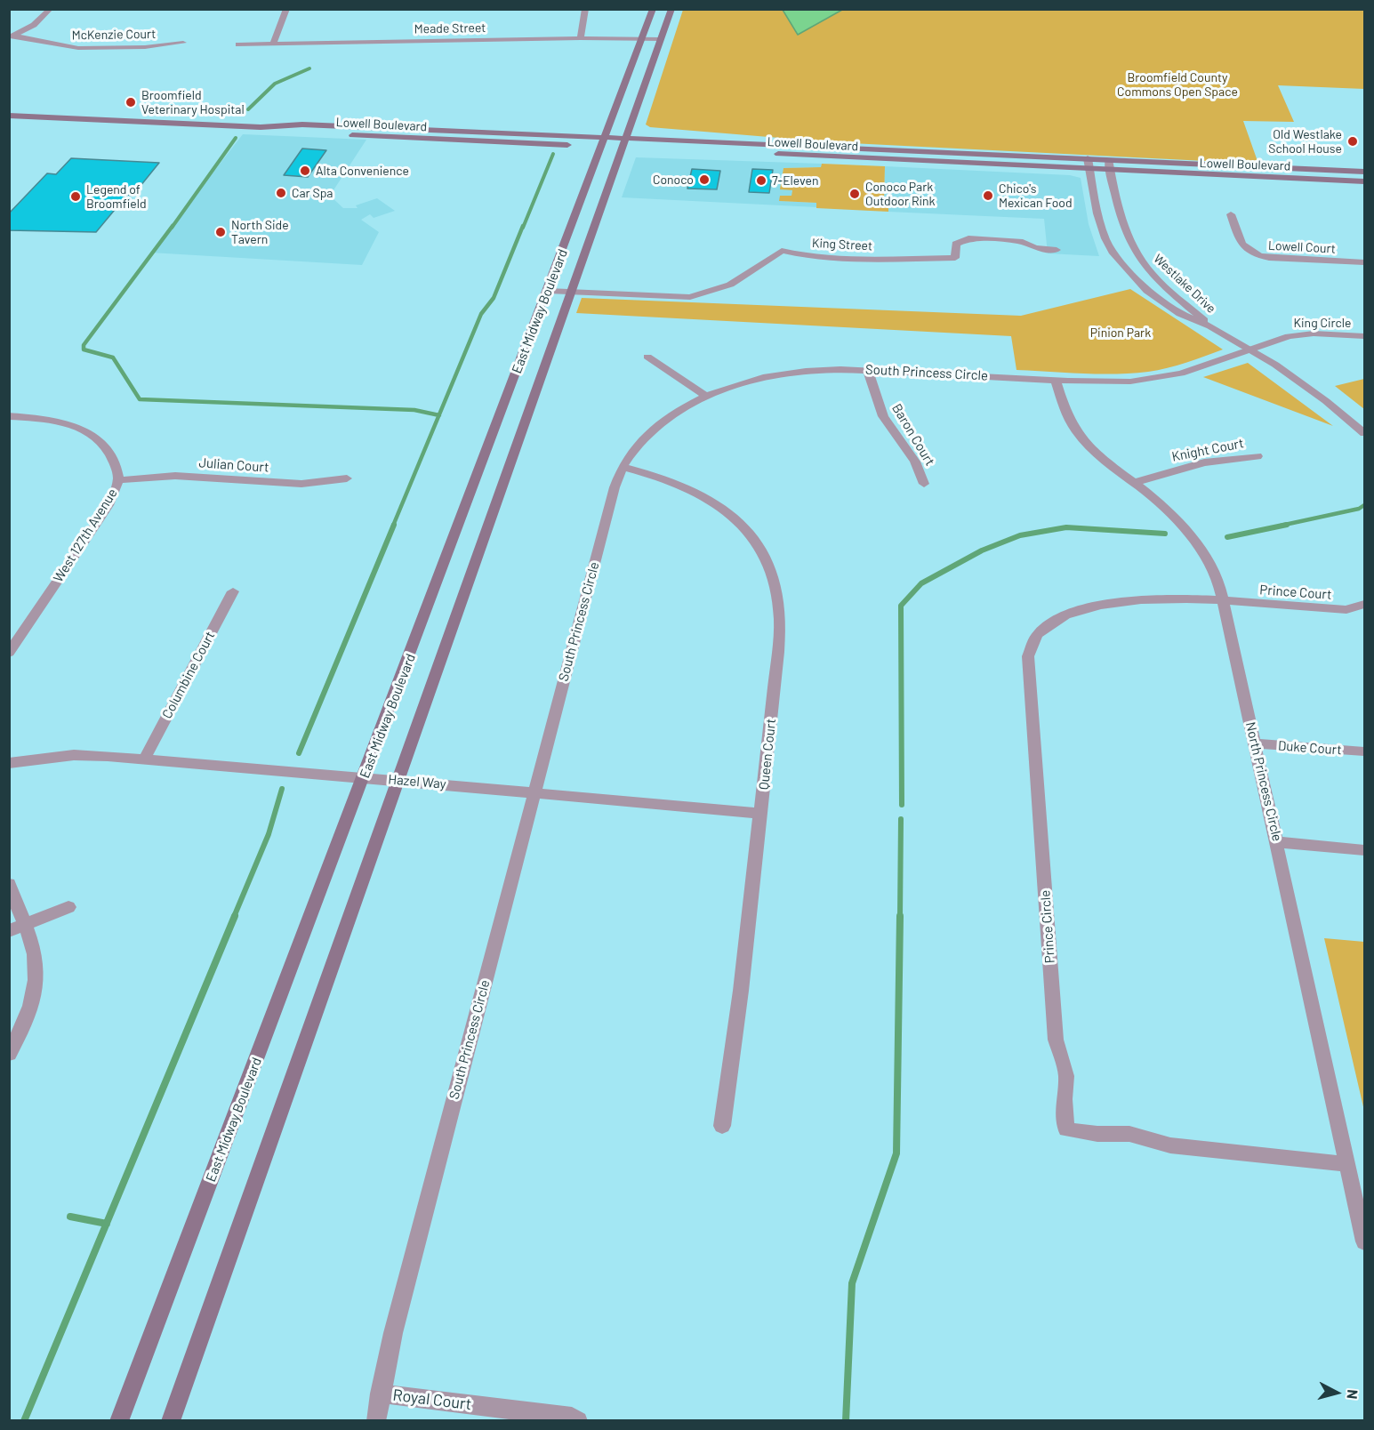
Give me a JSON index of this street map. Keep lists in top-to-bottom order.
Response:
{
  "streets": {
    "main road": ["Lowell Boulevard", "East Midway Boulevard"],
    "street": [
      "Meade Street",
      "McKenzie Court",
      "King Street",
      "Lowell Court",
      "Westlake Drive",
      "King Circle",
      "South Princess Circle",
      "Baron Court",
      "Knight Court",
      "Julian Court",
      "West 127th Avenue",
      "Prince Court",
      "Columbine Court",
      "Duke Court",
      "Queen Court",
      "Hazel Way",
      "North Princess Circle",
      "Prince Circle",
      "Royal Court"
    ]
  },
  "crossings": [
    ["Meade Street", "East Midway Boulevard"],
    ["Lowell Boulevard", "Westlake Drive"],
    ["Lowell Boulevard", "East Midway Boulevard"],
    ["King Street", "East Midway Boulevard"],
    ["Westlake Drive", "King Circle"],
    ["Westlake Drive", "South Princess Circle"],
    ["East Midway Boulevard", "Hazel Way"],
    ["King Circle", "South Princess Circle"],
    ["South Princess Circle", "Baron Court"],
    ["South Princess Circle", "Queen Court"],
    ["South Princess Circle", "Hazel Way"],
    ["South Princess Circle", "North Princess Circle"],
    ["South Princess Circle", "Royal Court"],
    ["Knight Court", "North Princess Circle"],
    ["Julian Court", "West 127th Avenue"],
    ["Prince Court", "North Princess Circle"],
    ["Prince Court", "Prince Circle"],
    ["Columbine Court", "Hazel Way"],
    ["Duke Court", "North Princess Circle"],
    ["Queen Court", "Hazel Way"],
    ["North Princess Circle", "Prince Circle"]
  ],
  "parks": ["Broomfield County Commons Open Space", "Pinion Park"],
  "places": [
    "Broomfield Veterinary Hospital",
    "Old Westlake School House",
    "Alta Convenience",
    "Conoco",
    "7-Eleven",
    "Car Spa",
    "Conoco Park Outdoor Rink",
    "Chico's Mexican Food",
    "Legend of Broomfield",
    "North Side Tavern"
  ],
  "north": "right"
}
